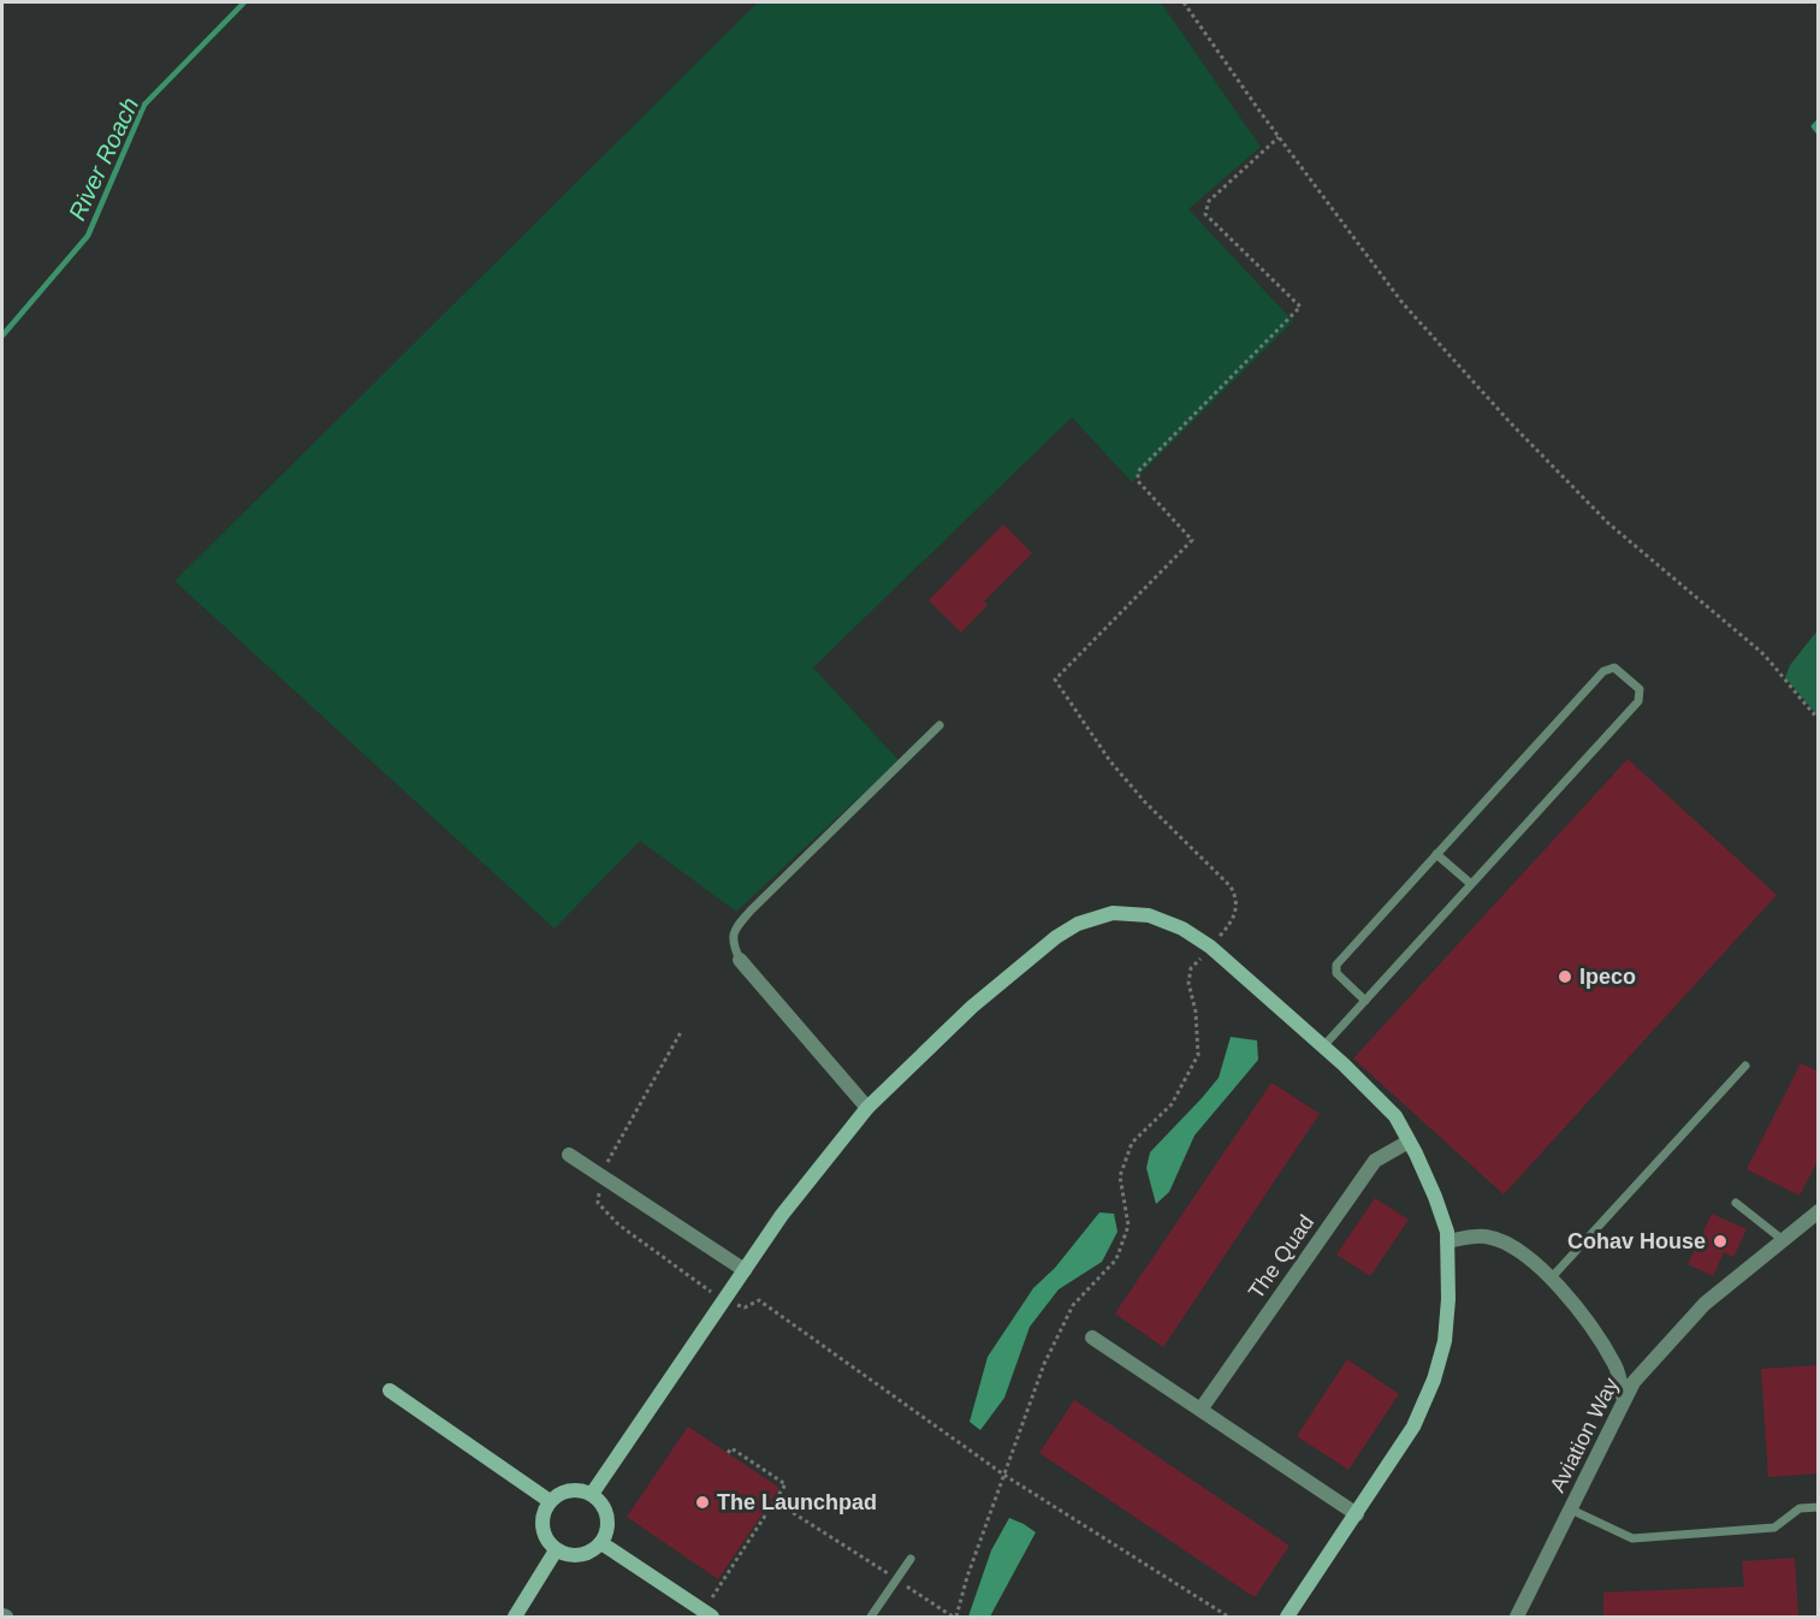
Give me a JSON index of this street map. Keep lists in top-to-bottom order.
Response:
{
  "streets": {
    "street": ["The Quad", "Aviation Way"]
  },
  "water": ["River Roach"],
  "places": ["Ipeco", "Cohav House", "The Launchpad"]
}
